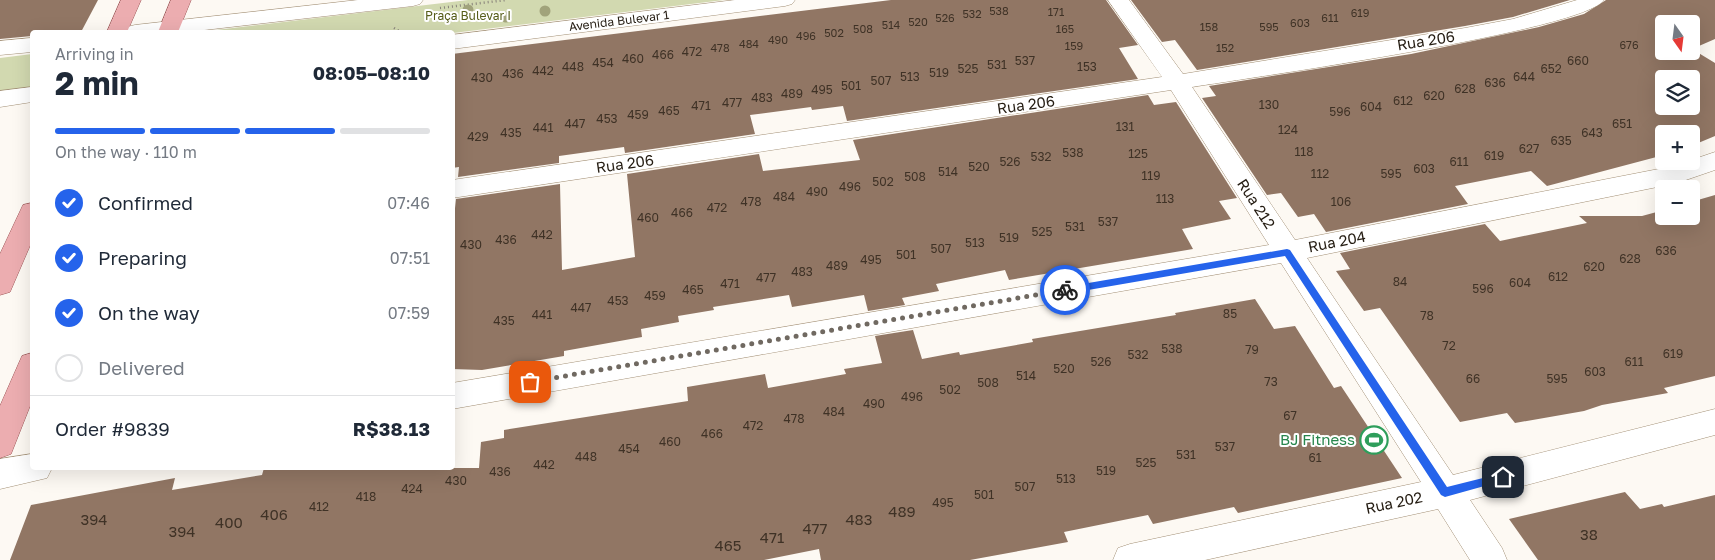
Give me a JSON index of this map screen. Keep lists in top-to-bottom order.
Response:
{
  "streets": {
    "street": [
      "Avenida Bulevar 1",
      "Rua 206",
      "Rua 212",
      "Rua 204",
      "Rua 202"
    ]
  },
  "crossings": [
    ["Rua 206", "Rua 212"],
    ["Rua 212", "Rua 204"],
    ["Rua 212", "Rua 202"]
  ],
  "parks": ["Praça Bulevar I"],
  "places": {
    "sports": ["BJ Fitness"]
  },
  "house_numbers": [
    "538",
    "171",
    "619",
    "532",
    "526",
    "611",
    "520",
    "603",
    "514",
    "158",
    "595",
    "508",
    "165",
    "502",
    "496",
    "490",
    "484",
    "676",
    "159",
    "478",
    "152",
    "472",
    "466",
    "460",
    "537",
    "660",
    "454",
    "531",
    "448",
    "153",
    "525",
    "652",
    "442",
    "519",
    "436",
    "513",
    "644",
    "430",
    "507",
    "636",
    "501",
    "628",
    "495",
    "489",
    "620",
    "483",
    "612",
    "477",
    "130",
    "471",
    "604",
    "465",
    "596",
    "459",
    "453",
    "447",
    "651",
    "131",
    "441",
    "124",
    "435",
    "643",
    "429",
    "635",
    "627",
    "118",
    "538",
    "125",
    "619",
    "532",
    "526",
    "611",
    "520",
    "603",
    "514",
    "112",
    "595",
    "119",
    "508",
    "502",
    "496",
    "490",
    "484",
    "113",
    "478",
    "106",
    "472",
    "466",
    "460",
    "537",
    "531",
    "525",
    "442",
    "519",
    "436",
    "513",
    "430",
    "507",
    "636",
    "501",
    "628",
    "495",
    "489",
    "620",
    "483",
    "612",
    "477",
    "84",
    "604",
    "471",
    "596",
    "465",
    "459",
    "453",
    "447",
    "85",
    "441",
    "78",
    "435",
    "72",
    "538",
    "79",
    "619",
    "532",
    "526",
    "611",
    "520",
    "603",
    "514",
    "66",
    "595",
    "73",
    "508",
    "502",
    "496",
    "490",
    "484",
    "67",
    "478",
    "472",
    "466",
    "460",
    "537",
    "454",
    "531",
    "448",
    "61",
    "525",
    "442",
    "519",
    "436",
    "513",
    "430",
    "507",
    "424",
    "501",
    "418",
    "495",
    "412",
    "489",
    "406",
    "394",
    "483",
    "400",
    "477",
    "394",
    "38",
    "471",
    "465"
  ],
  "north": "bottom",
  "page": {
    "map_buttons": ["+", "−"],
    "heading": ["2 min", "Arriving in", "08:05–08:10"],
    "panel": ["Order #9839", "R$38.13"],
    "bar": "On the way · 110 m",
    "list": [
      ["Confirmed", "07:46"],
      ["Preparing", "07:51"],
      ["On the way", "07:59"],
      "Delivered"
    ]
  }
}
